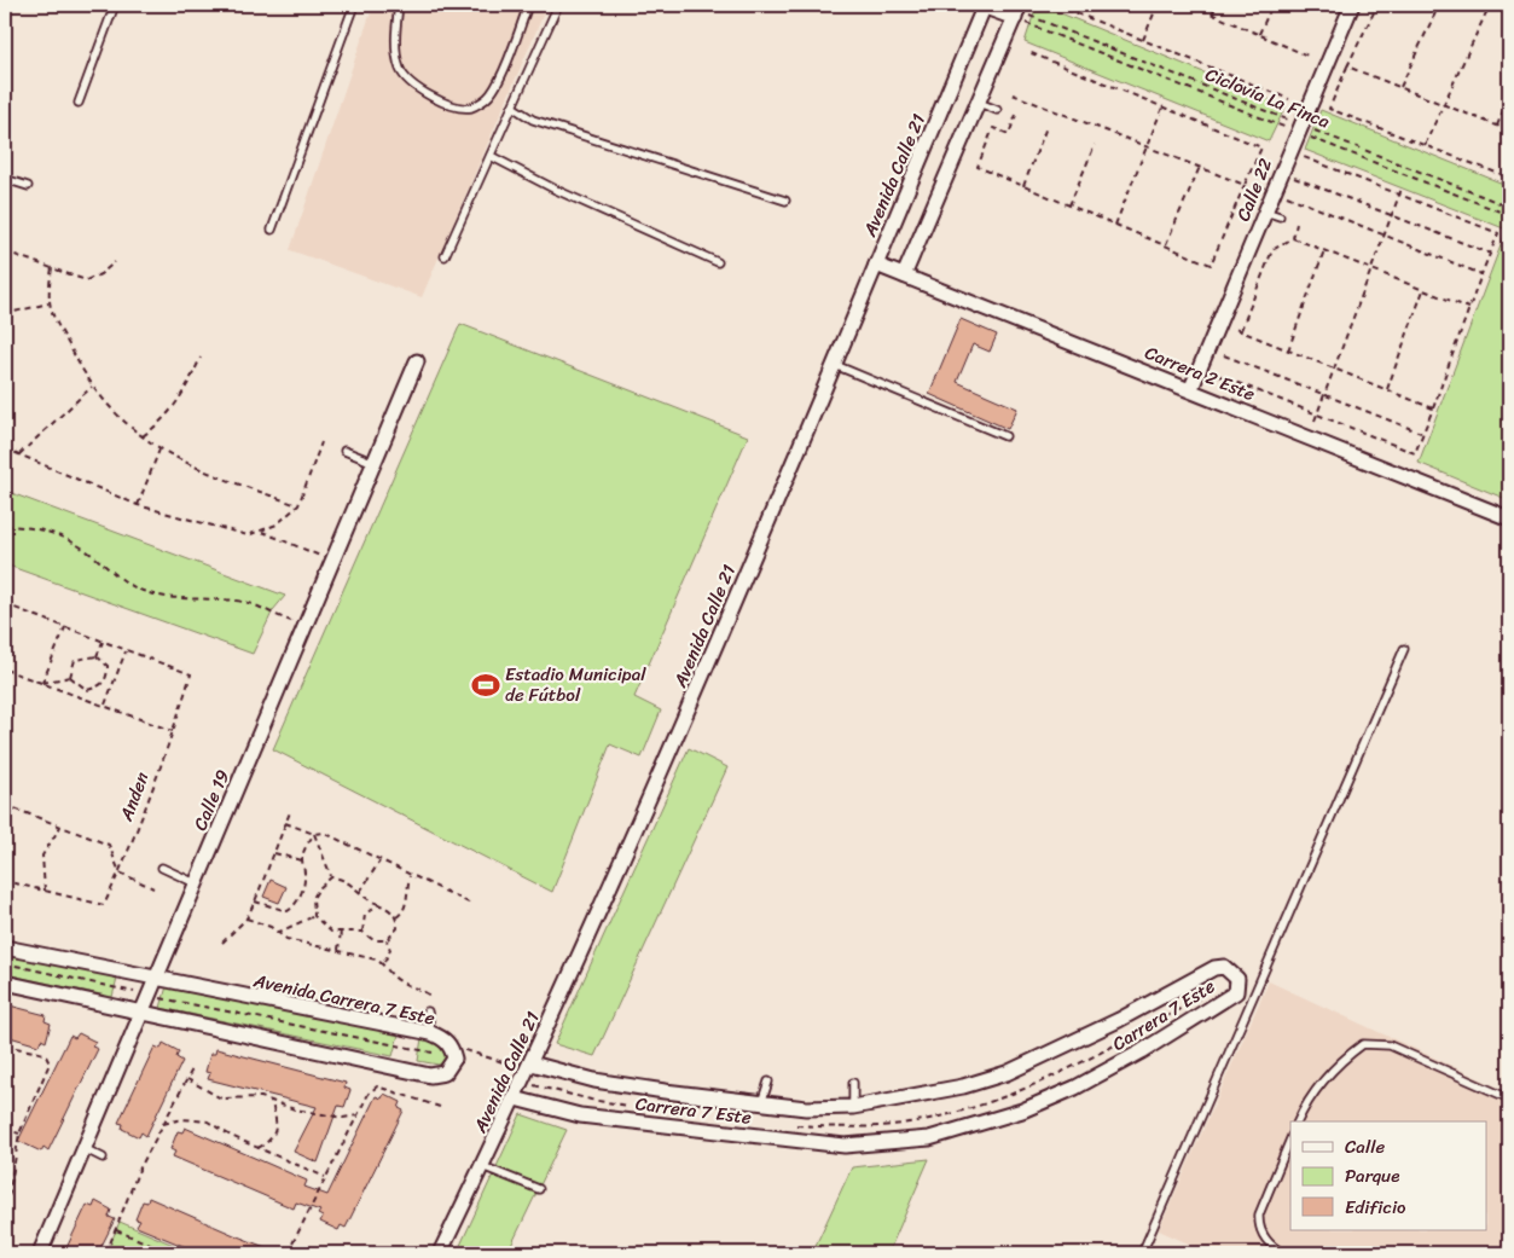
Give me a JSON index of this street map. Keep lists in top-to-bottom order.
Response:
{
  "streets": {
    "street": [
      "Avenida Calle 21",
      "Calle 22",
      "Carrera 2 Este",
      "Calle 19",
      "Avenida Carrera 7 Este",
      "Carrera 7 Este"
    ],
    "path": ["Ciclovía La Finca", "Anden"]
  },
  "crossings": [
    ["Ciclovía La Finca", "Calle 22"],
    ["Avenida Calle 21", "Carrera 2 Este"],
    ["Avenida Calle 21", "Carrera 7 Este"],
    ["Calle 22", "Carrera 2 Este"],
    ["Calle 19", "Avenida Carrera 7 Este"]
  ],
  "places": {
    "sports": ["Estadio Municipal de Fútbol"]
  },
  "legend": ["Calle", "Parque", "Edificio"]
}
